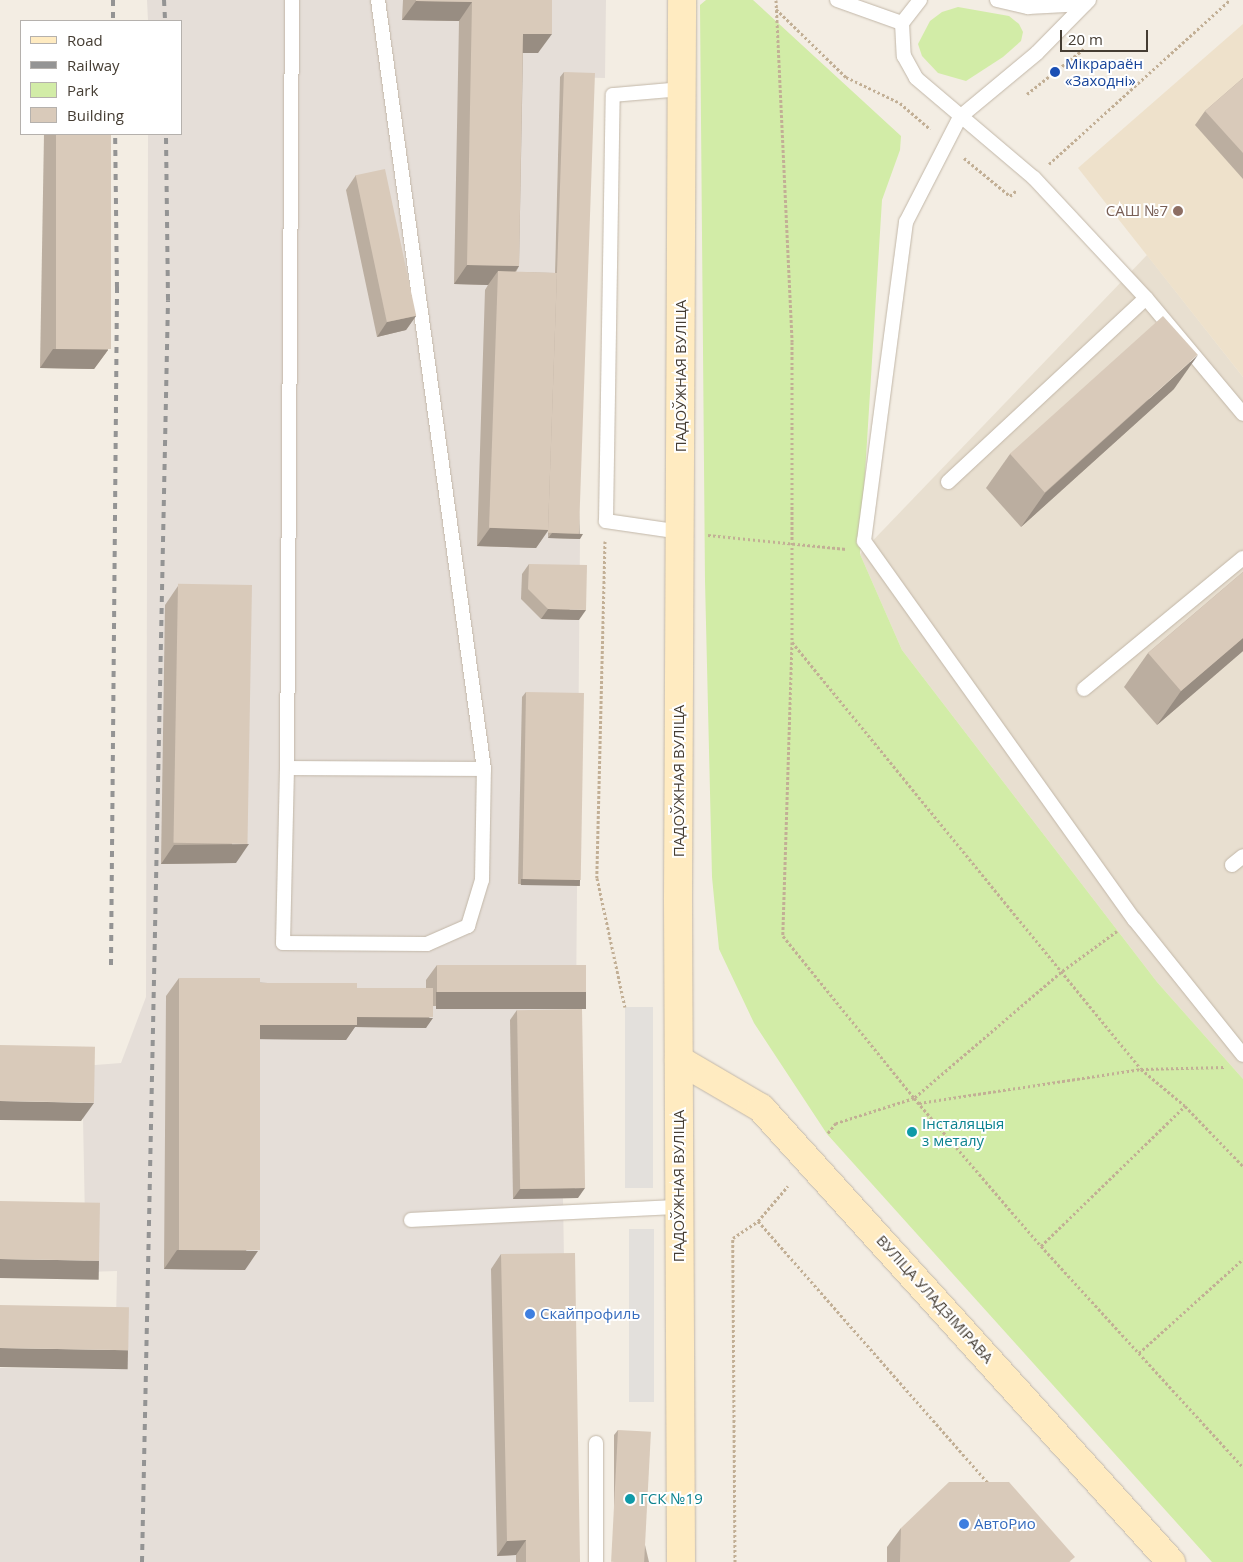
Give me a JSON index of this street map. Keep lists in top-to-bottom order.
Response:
{
  "streets": {
    "main road": ["ПАДОЎЖНАЯ ВУЛІЦА", "ВУЛІЦА УЛАДЗІМІРАВА"]
  },
  "crossings": [
    ["ПАДОЎЖНАЯ ВУЛІЦА", "ВУЛІЦА УЛАДЗІМІРАВА"]
  ],
  "places": [
    "Мікрараён «Заходні»",
    "САШ №7",
    "Інсталяцыя з металу",
    "Скайпрофиль",
    "ГСК №19",
    "АвтоРио"
  ],
  "legend": [
    "Road",
    "Railway",
    "Park",
    "Building"
  ],
  "scale_bar": "20 m"
}
